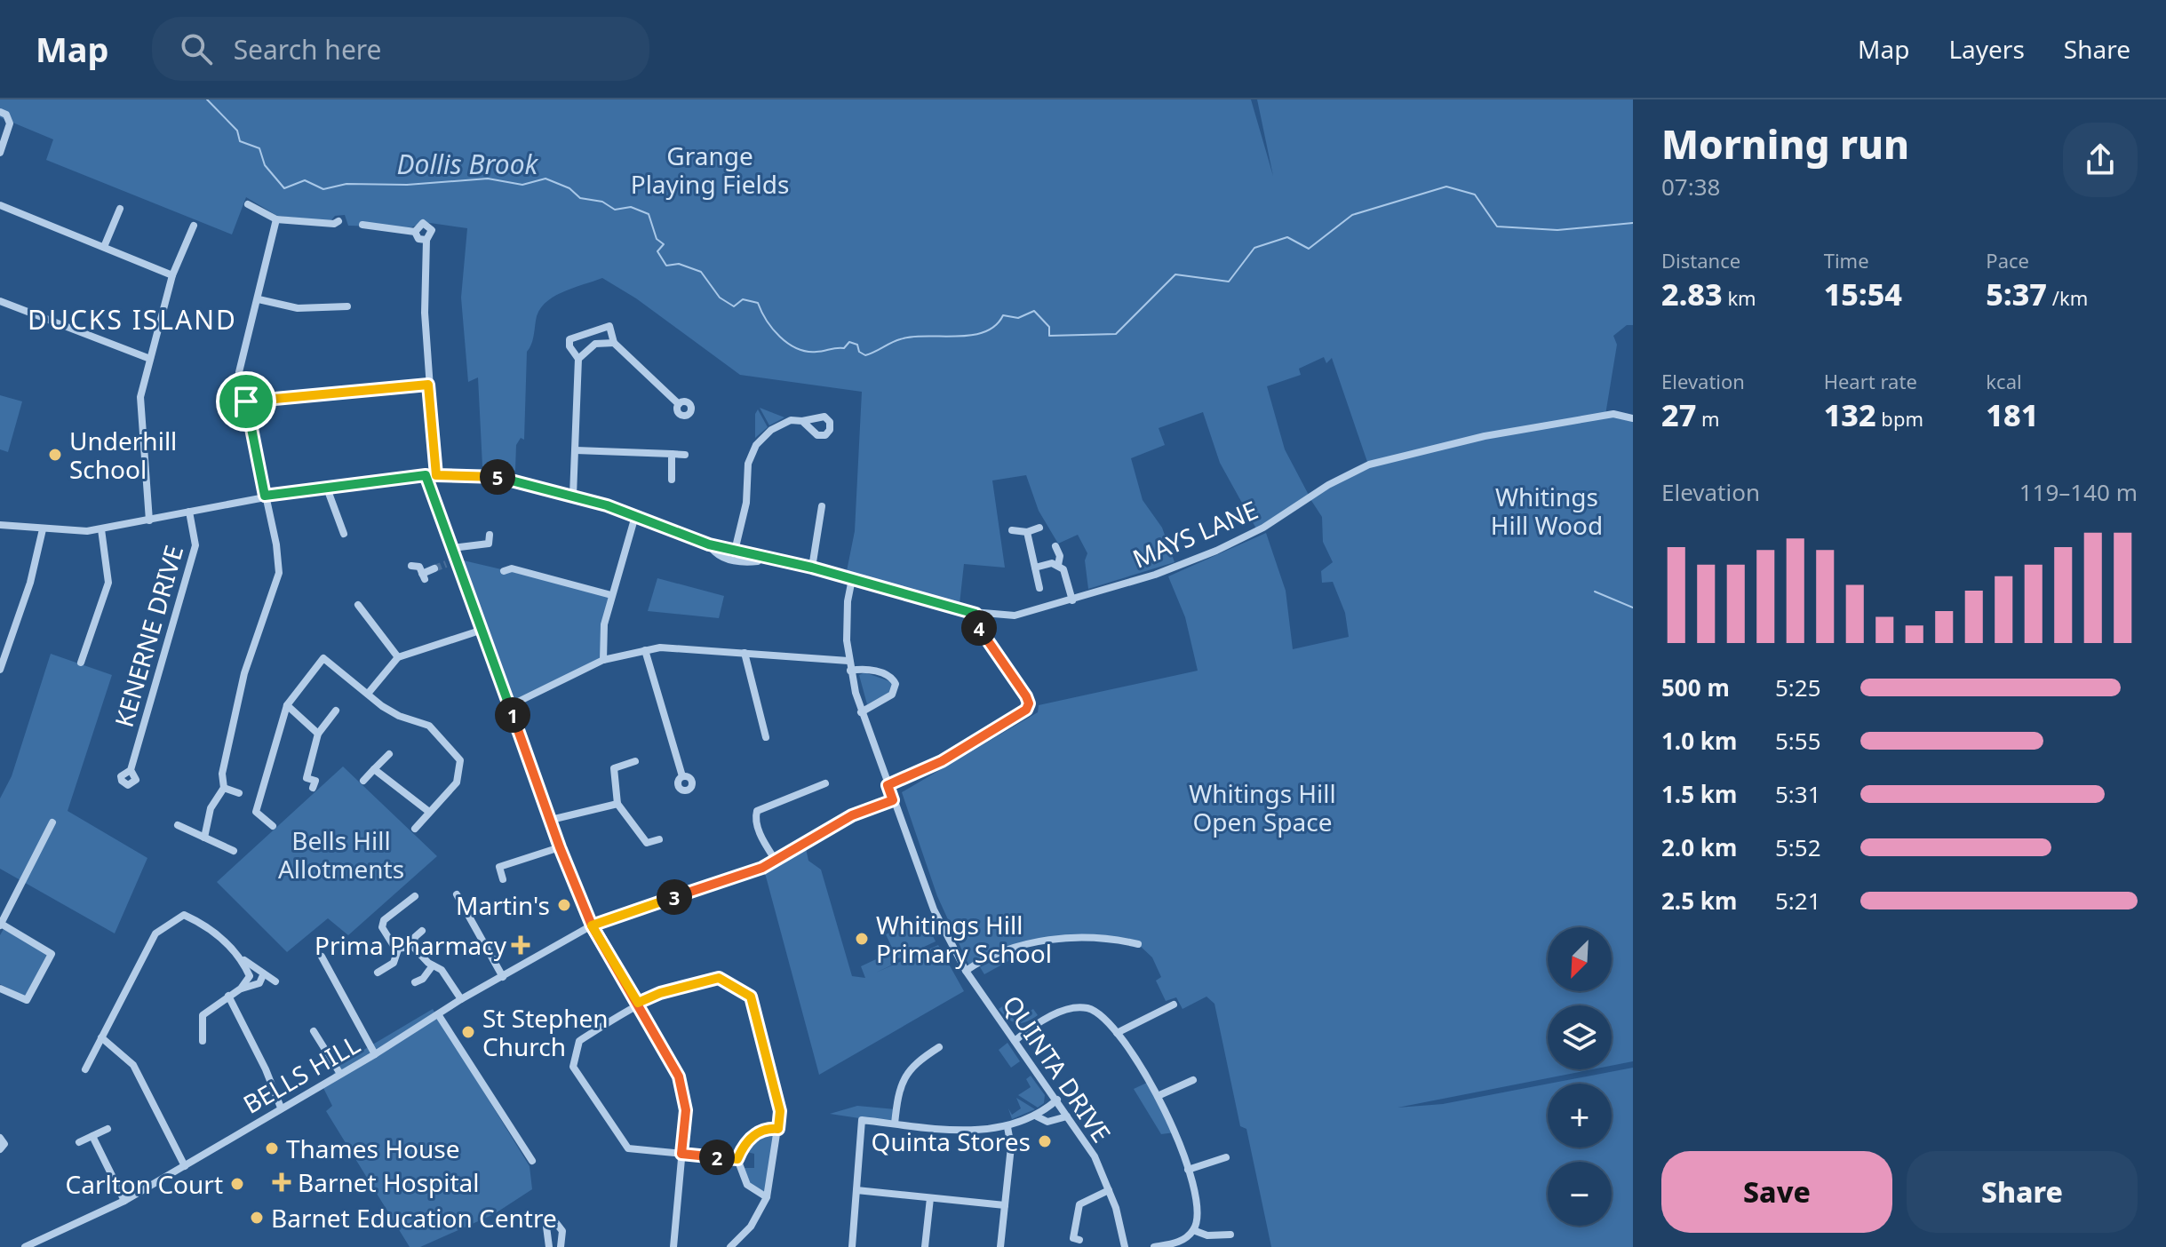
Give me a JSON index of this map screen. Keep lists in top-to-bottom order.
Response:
{
  "streets": {
    "street": [
      "MAYS LANE",
      "KENERNE DRIVE",
      "QUINTA DRIVE",
      "BELLS HILL"
    ]
  },
  "crossings": [
    ["MAYS LANE", "KENERNE DRIVE"],
    ["MAYS LANE", "QUINTA DRIVE"],
    ["QUINTA DRIVE", "BELLS HILL"]
  ],
  "districts": ["DUCKS ISLAND"],
  "water": ["Dollis Brook"],
  "parks": [
    "Grange Playing Fields",
    "Whitings Hill Wood",
    "Whitings Hill Open Space",
    "Bells Hill Allotments"
  ],
  "places": {
    "other": [
      "Underhill School",
      "Martin's",
      "Whitings Hill Primary School",
      "St Stephen Church",
      "Quinta Stores",
      "Thames House",
      "Carlton Court",
      "Barnet Education Centre"
    ],
    "health": ["Prima Pharmacy", "Barnet Hospital"]
  },
  "north": "bottom left",
  "page": {
    "header": "Map",
    "search": "Search here",
    "nav": ["Map", "Layers", "Share"],
    "heading": ["Morning run", "07:38"],
    "stats": [
      ["Distance", "2.83 km"],
      ["Time", "15:54"],
      ["Pace", "5:37 /km"],
      ["Elevation", "27 m"],
      ["Heart rate", "132 bpm"],
      ["kcal", "181"]
    ],
    "pins": [
      "5",
      "4",
      "1",
      "3",
      "2"
    ],
    "chart": ["Elevation", "119–140 m"],
    "list": [
      {
        "name": "500 m",
        "note": "5:25"
      },
      {
        "name": "1.0 km",
        "note": "5:55"
      },
      {
        "name": "1.5 km",
        "note": "5:31"
      },
      {
        "name": "2.0 km",
        "note": "5:52"
      },
      {
        "name": "2.5 km",
        "note": "5:21"
      }
    ],
    "map_buttons": ["+", "−"],
    "buttons": ["Save", "Share"]
  }
}
